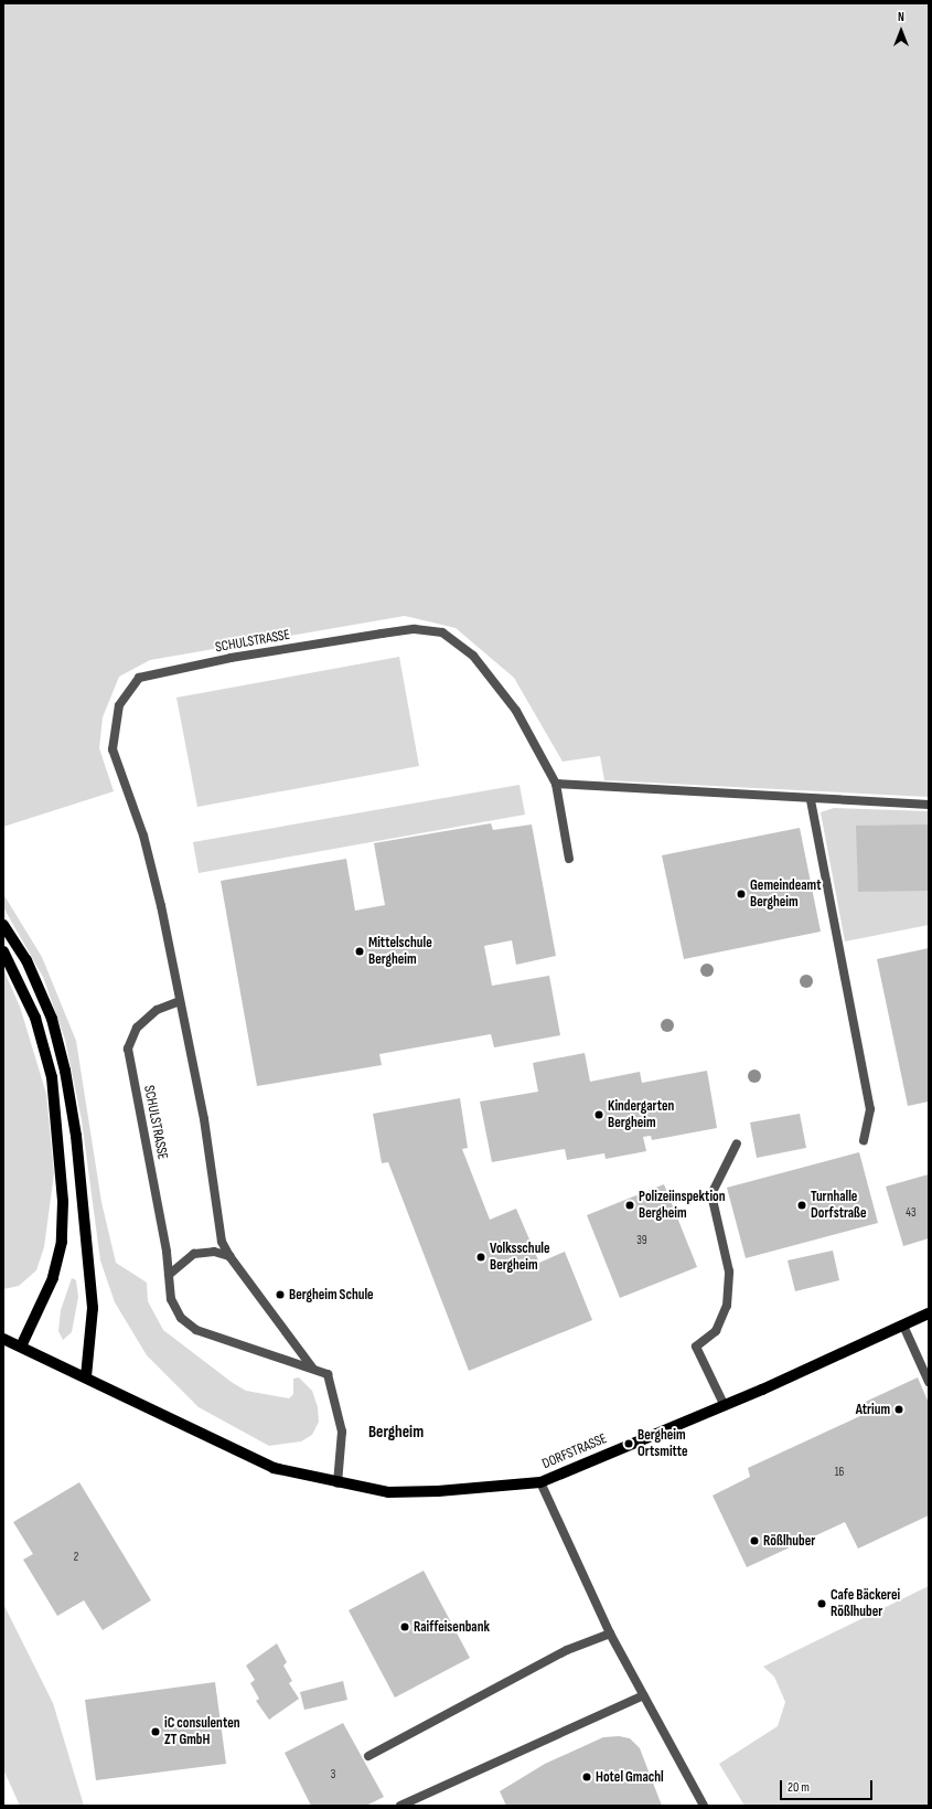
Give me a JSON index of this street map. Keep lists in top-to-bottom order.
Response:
{
  "streets": {
    "main road": ["DORFSTRASSE"],
    "street": ["SCHULSTRASSE"]
  },
  "districts": ["Bergheim"],
  "places": [
    "Gemeindeamt Bergheim",
    "Mittelschule Bergheim",
    "Kindergarten Bergheim",
    "Polizeiinspektion Bergheim",
    "Turnhalle Dorfstraße",
    "Volksschule Bergheim",
    "Bergheim Schule",
    "Atrium",
    "Bergheim Ortsmitte",
    "Rößlhuber",
    "Cafe Bäckerei Rößlhuber",
    "Raiffeisenbank",
    "iC consulenten ZT GmbH",
    "Hotel Gmachl"
  ],
  "house_numbers": [
    "43",
    "39",
    "16",
    "2",
    "3"
  ],
  "scale_bar": "20 m",
  "north": "top"
}
